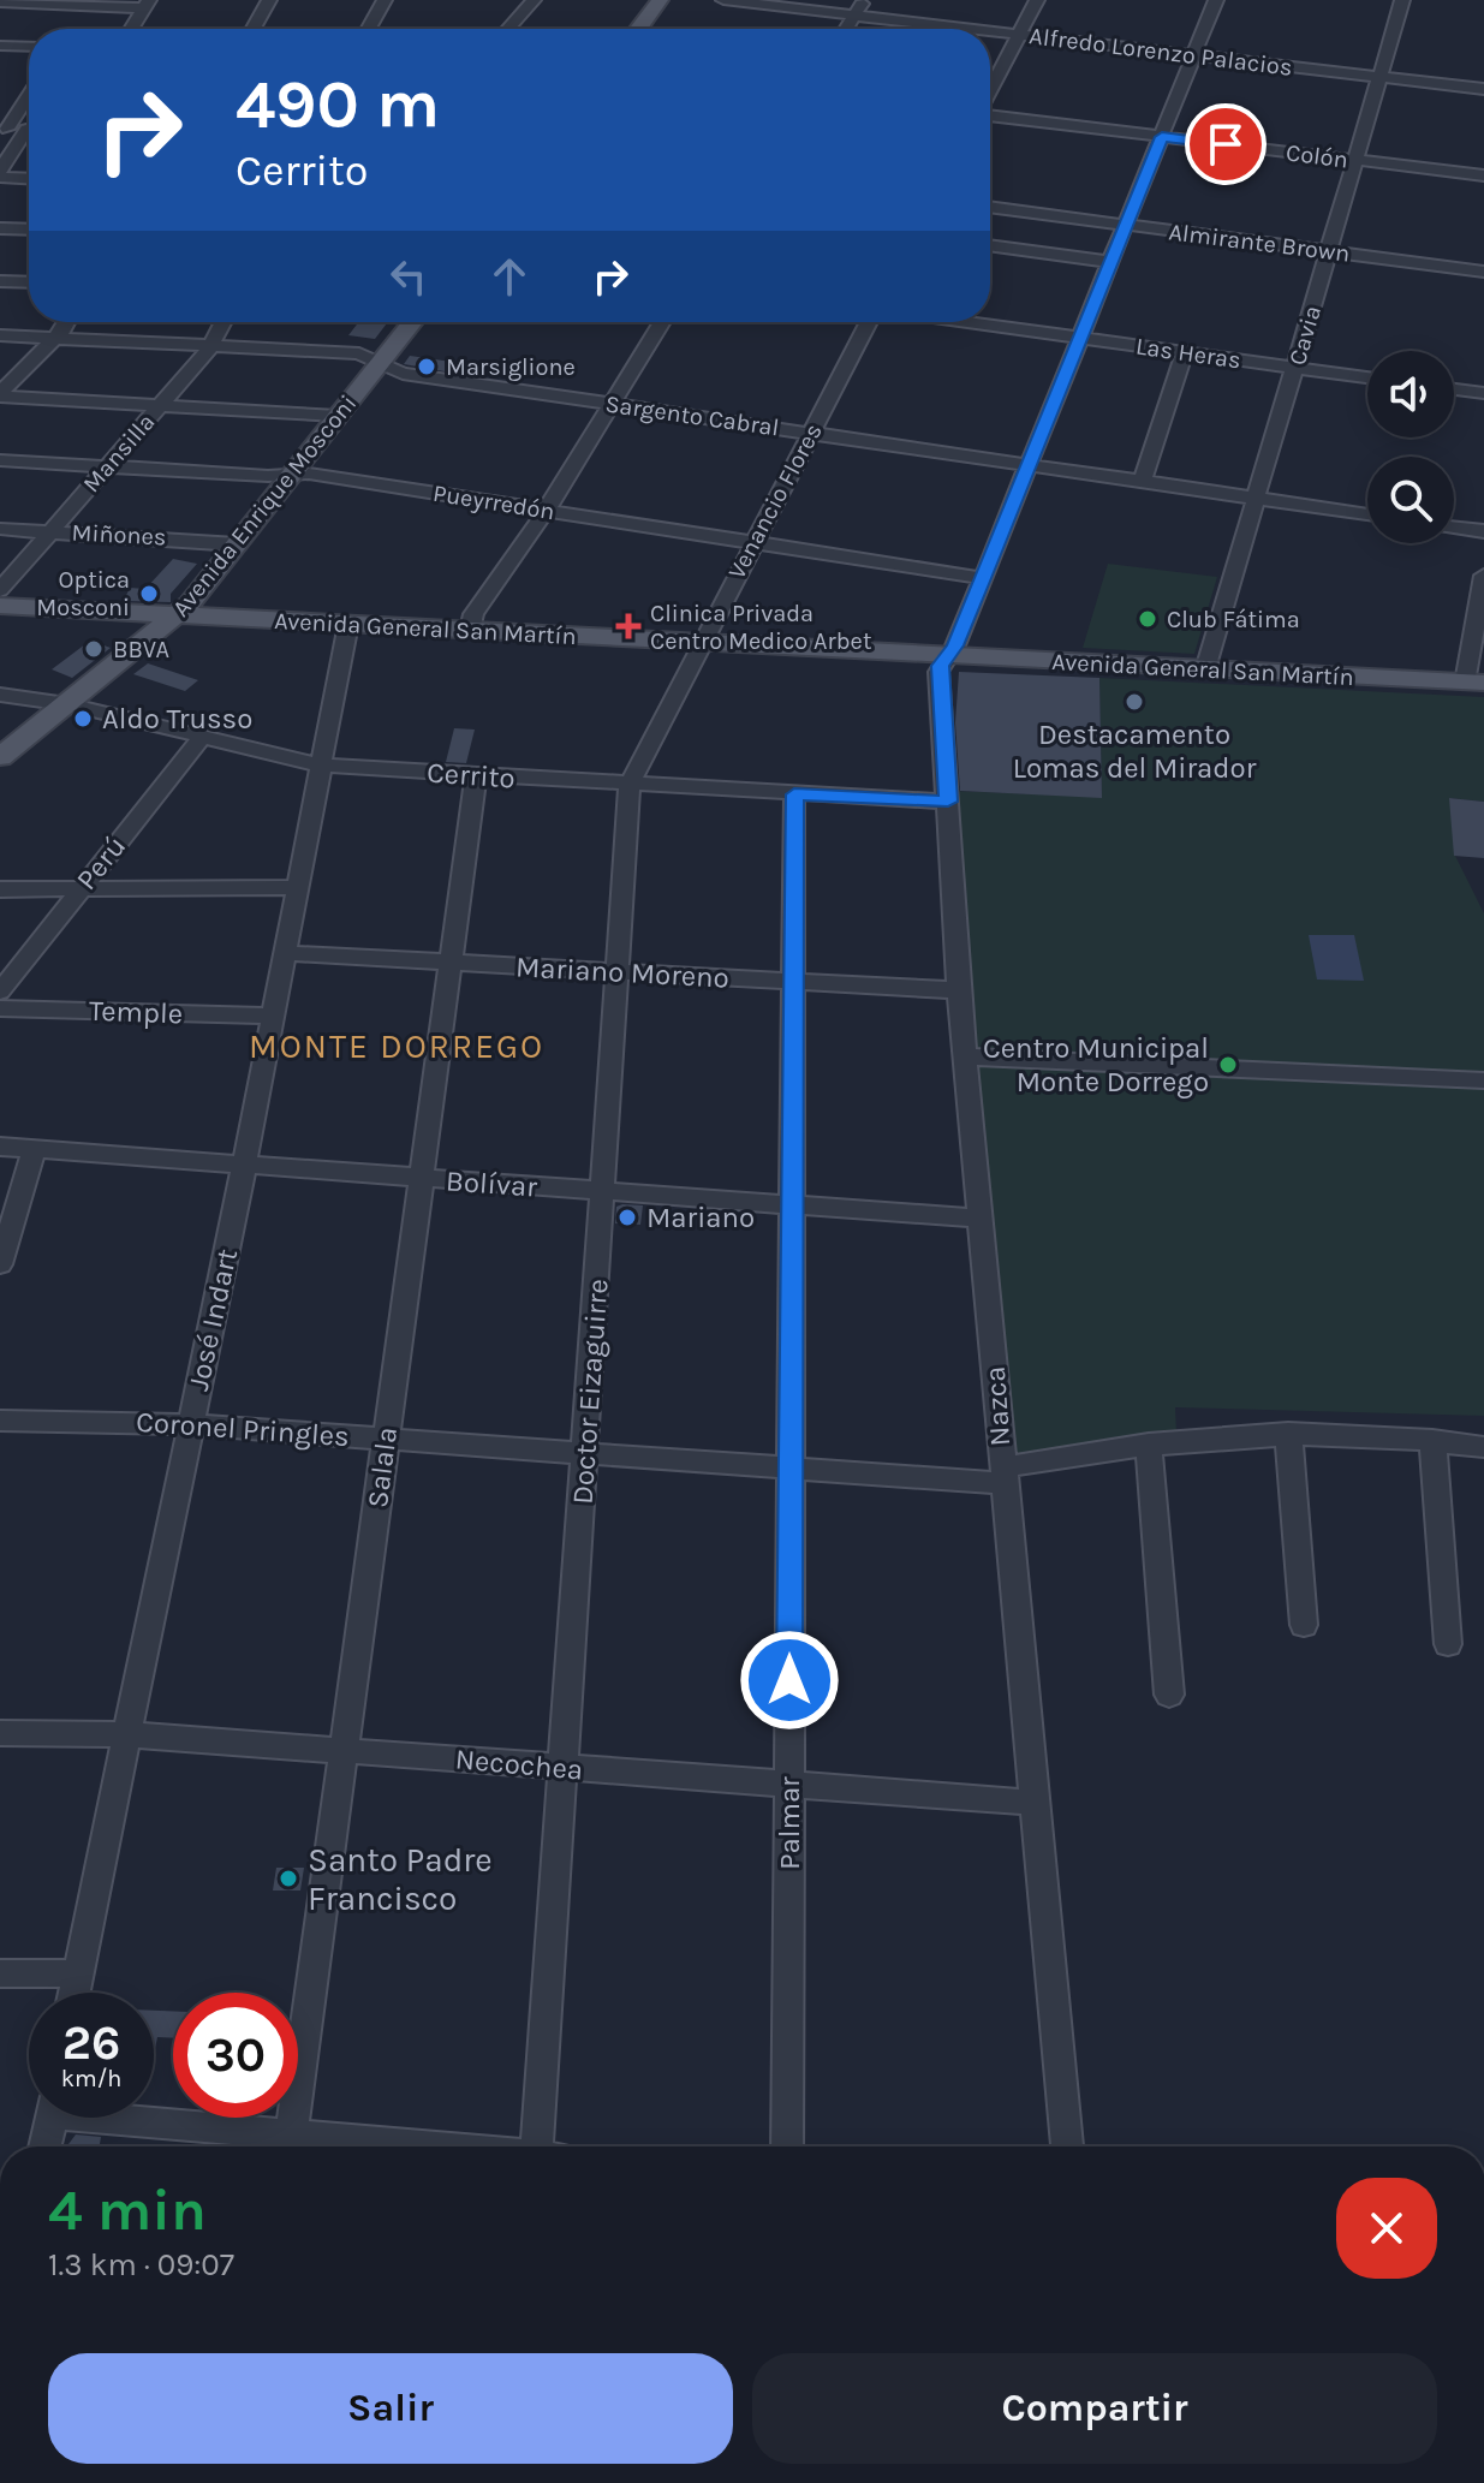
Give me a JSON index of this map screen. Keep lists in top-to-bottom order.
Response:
{
  "streets": {
    "main road": ["Avenida Enrique Mosconi", "Avenida General San Martín"],
    "street": [
      "Alfredo Lorenzo Palacios",
      "Colón",
      "Almirante Brown",
      "Cavia",
      "Las Heras",
      "Sargento Cabral",
      "Mansilla",
      "Venancio Flores",
      "Pueyrredón",
      "Miñones",
      "Cerrito",
      "Perú",
      "Mariano Moreno",
      "Temple",
      "Bolívar",
      "José Indart",
      "Doctor Eizaguirre",
      "Nazca",
      "Coronel Pringles",
      "Salala",
      "Necochea",
      "Palmar"
    ]
  },
  "crossings": [
    ["Alfredo Lorenzo Palacios", "Cavia"],
    ["Alfredo Lorenzo Palacios", "Nazca"],
    ["Colón", "Cavia"],
    ["Colón", "Nazca"],
    ["Almirante Brown", "Cavia"],
    ["Almirante Brown", "Nazca"],
    ["Cavia", "Las Heras"],
    ["Cavia", "Sargento Cabral"],
    ["Cavia", "Avenida General San Martín"],
    ["Las Heras", "Nazca"],
    ["Sargento Cabral", "Mansilla"],
    ["Sargento Cabral", "Venancio Flores"],
    ["Sargento Cabral", "Avenida Enrique Mosconi"],
    ["Sargento Cabral", "Nazca"],
    ["Mansilla", "Pueyrredón"],
    ["Mansilla", "Miñones"],
    ["Venancio Flores", "Pueyrredón"],
    ["Venancio Flores", "Avenida General San Martín"],
    ["Venancio Flores", "Doctor Eizaguirre"],
    ["Pueyrredón", "Avenida Enrique Mosconi"],
    ["Pueyrredón", "Nazca"],
    ["Avenida Enrique Mosconi", "Miñones"],
    ["Avenida Enrique Mosconi", "Avenida General San Martín"],
    ["Avenida Enrique Mosconi", "Cerrito"],
    ["Avenida General San Martín", "José Indart"],
    ["Avenida General San Martín", "Doctor Eizaguirre"],
    ["Avenida General San Martín", "Nazca"],
    ["Cerrito", "Perú"],
    ["Cerrito", "José Indart"],
    ["Cerrito", "Doctor Eizaguirre"],
    ["Cerrito", "Nazca"],
    ["Cerrito", "Salala"],
    ["Cerrito", "Palmar"],
    ["Mariano Moreno", "José Indart"],
    ["Mariano Moreno", "Doctor Eizaguirre"],
    ["Mariano Moreno", "Nazca"],
    ["Mariano Moreno", "Salala"],
    ["Mariano Moreno", "Palmar"],
    ["Temple", "José Indart"],
    ["Bolívar", "José Indart"],
    ["Bolívar", "Doctor Eizaguirre"],
    ["Bolívar", "Nazca"],
    ["Bolívar", "Salala"],
    ["Bolívar", "Palmar"],
    ["José Indart", "Coronel Pringles"],
    ["José Indart", "Necochea"],
    ["Doctor Eizaguirre", "Coronel Pringles"],
    ["Doctor Eizaguirre", "Necochea"],
    ["Nazca", "Coronel Pringles"],
    ["Nazca", "Necochea"],
    ["Coronel Pringles", "Salala"],
    ["Coronel Pringles", "Palmar"],
    ["Salala", "Necochea"],
    ["Necochea", "Palmar"]
  ],
  "districts": ["MONTE DORREGO"],
  "places": {
    "other": [
      "Marsiglione",
      "Optica Mosconi",
      "Club Fátima",
      "BBVA",
      "Destacamento Lomas del Mirador",
      "Aldo Trusso",
      "Centro Municipal Monte Dorrego",
      "Mariano",
      "Santo Padre Francisco"
    ],
    "health": ["Clinica Privada Centro Medico Arbet"]
  },
  "page": {
    "turn": ["490 m", "Cerrito"],
    "speed": "26 km/h",
    "limit": "30",
    "heading": ["4 min", "1.3 km · 09:07"],
    "buttons": ["Salir", "Compartir"]
  }
}
